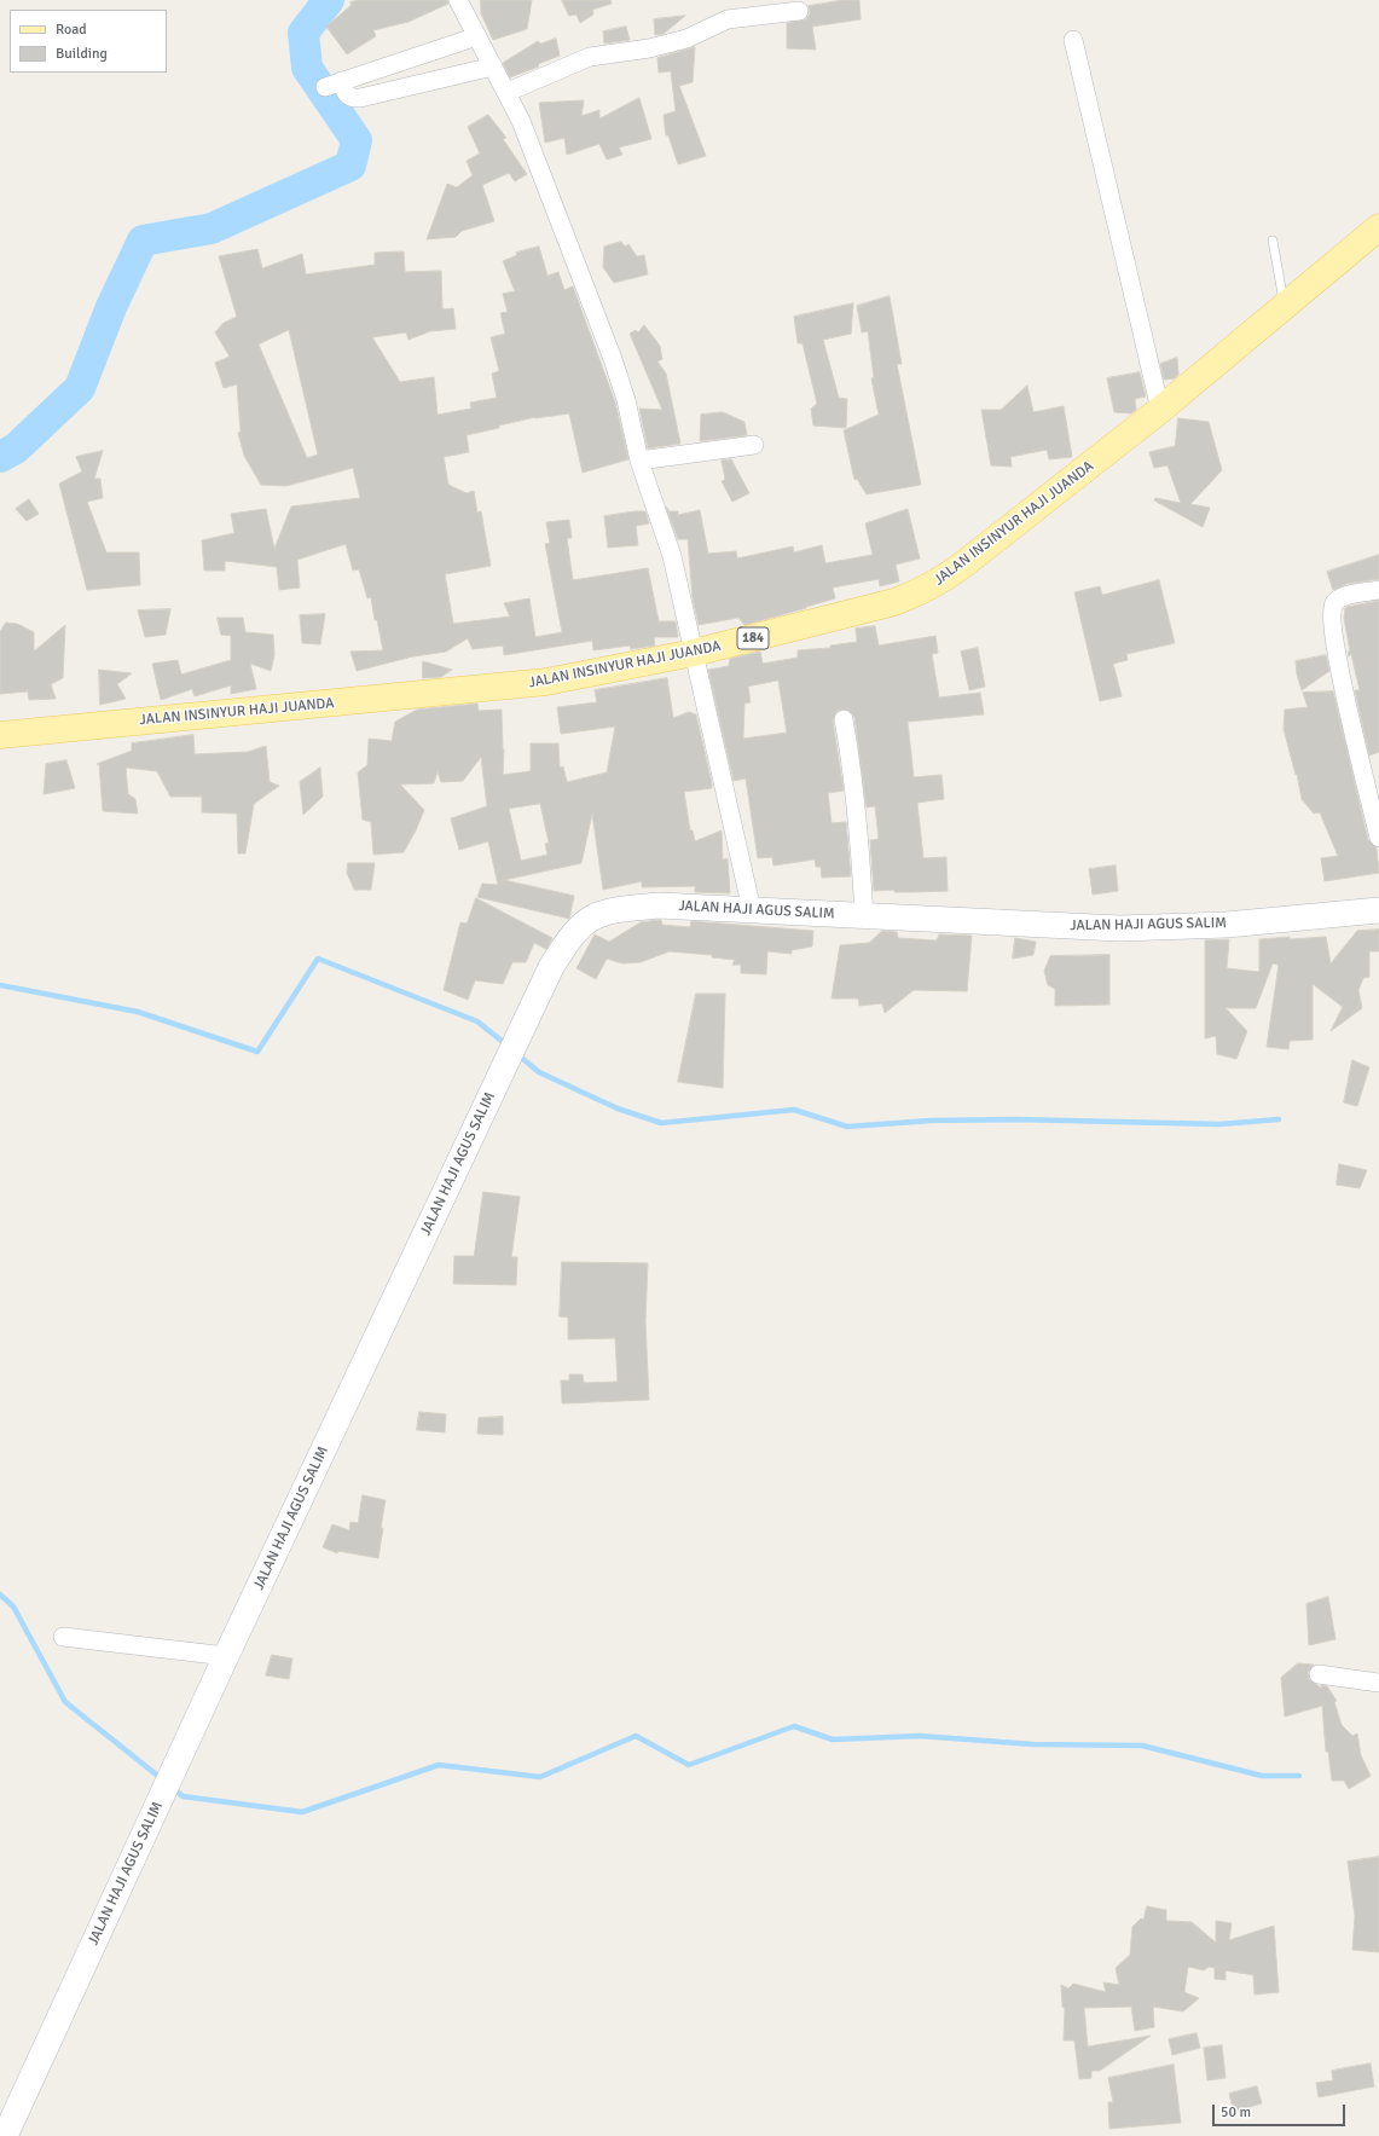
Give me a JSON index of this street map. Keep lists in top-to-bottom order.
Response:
{
  "streets": {
    "main road": ["JALAN INSINYUR HAJI JUANDA", "184"],
    "street": ["JALAN HAJI AGUS SALIM"]
  },
  "legend": ["Road", "Building"],
  "scale_bar": "50 m"
}
